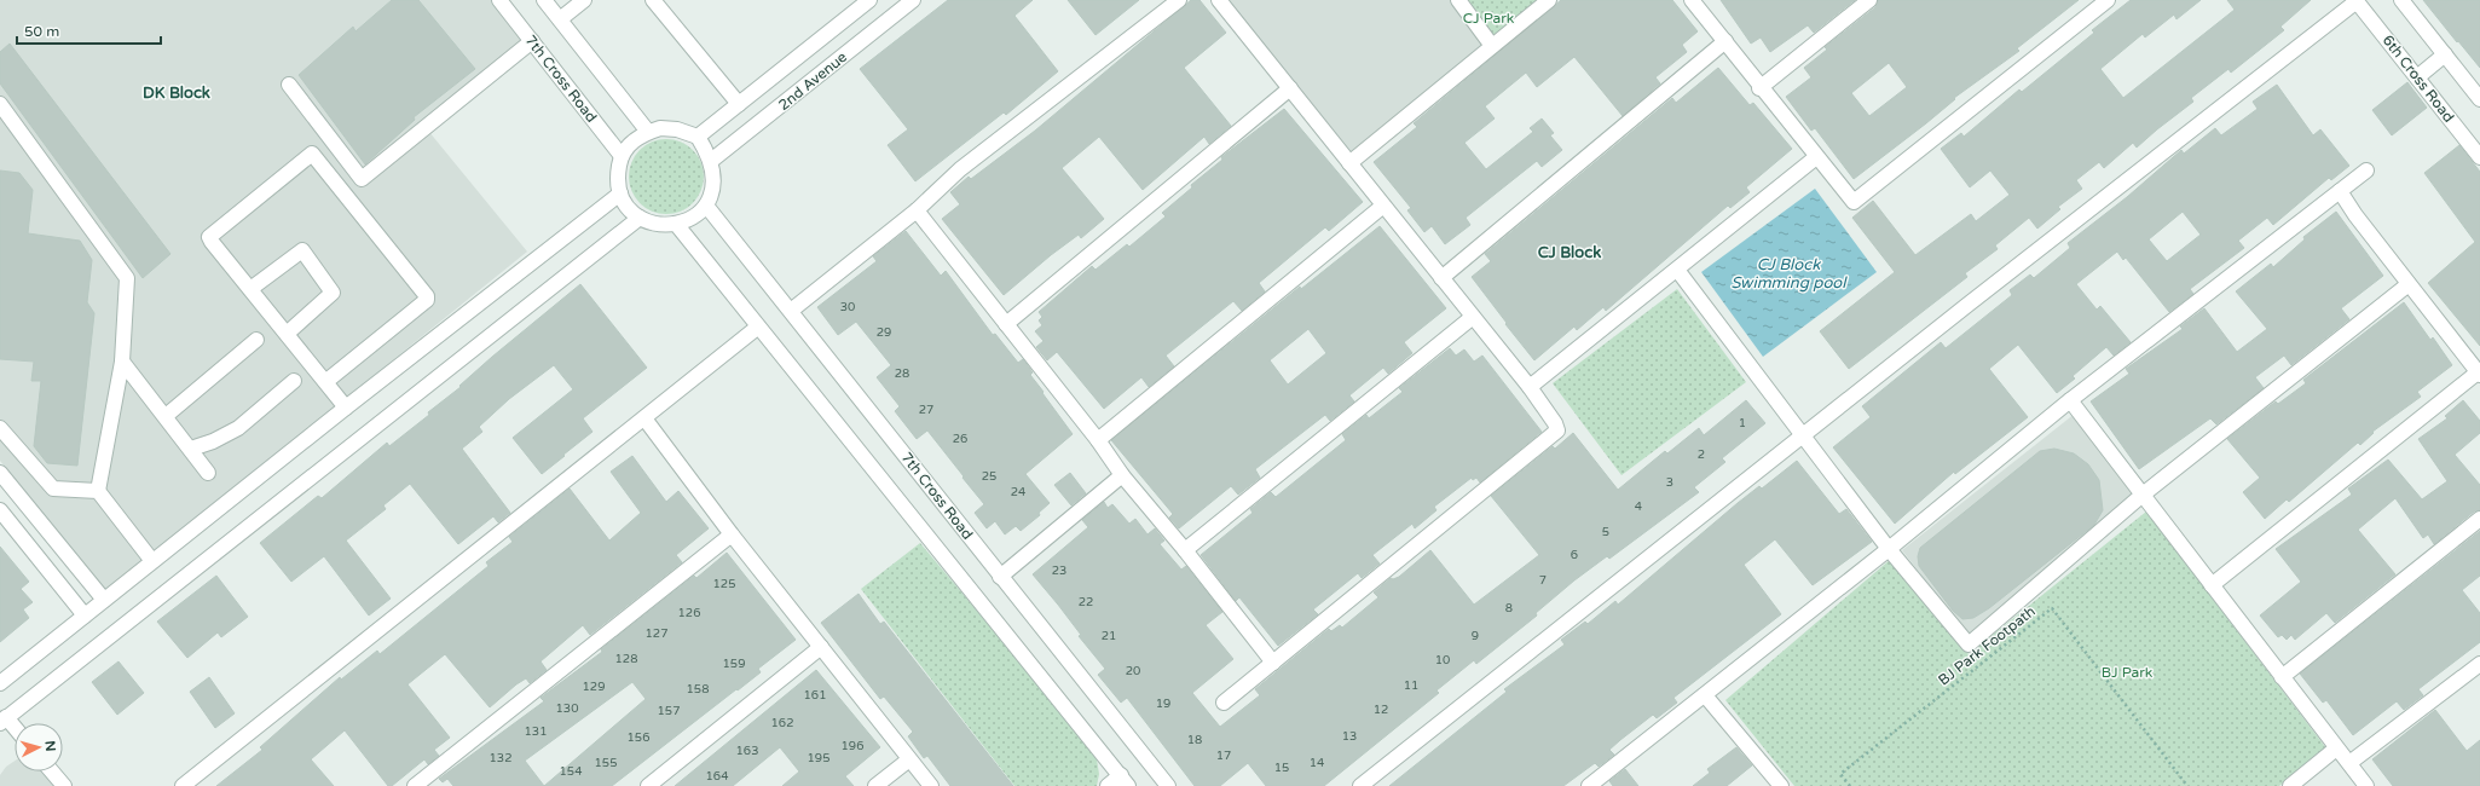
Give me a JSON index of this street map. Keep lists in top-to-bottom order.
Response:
{
  "streets": {
    "street": ["7th Cross Road", "6th Cross Road", "2nd Avenue"],
    "path": ["BJ Park Footpath"]
  },
  "crossings": [
    ["7th Cross Road", "2nd Avenue"]
  ],
  "districts": ["DK Block", "CJ Block"],
  "water": ["CJ Block Swimming pool"],
  "parks": ["CJ Park", "BJ Park"],
  "house_numbers": [
    "30",
    "29",
    "28",
    "27",
    "1",
    "26",
    "2",
    "25",
    "3",
    "24",
    "4",
    "5",
    "6",
    "23",
    "7",
    "125",
    "22",
    "8",
    "126",
    "127",
    "21",
    "9",
    "128",
    "10",
    "159",
    "20",
    "11",
    "129",
    "158",
    "161",
    "19",
    "130",
    "12",
    "157",
    "162",
    "131",
    "13",
    "156",
    "18",
    "196",
    "163",
    "17",
    "132",
    "195",
    "155",
    "14",
    "15",
    "154",
    "164"
  ],
  "scale_bar": "50 m",
  "north": "right"
}
